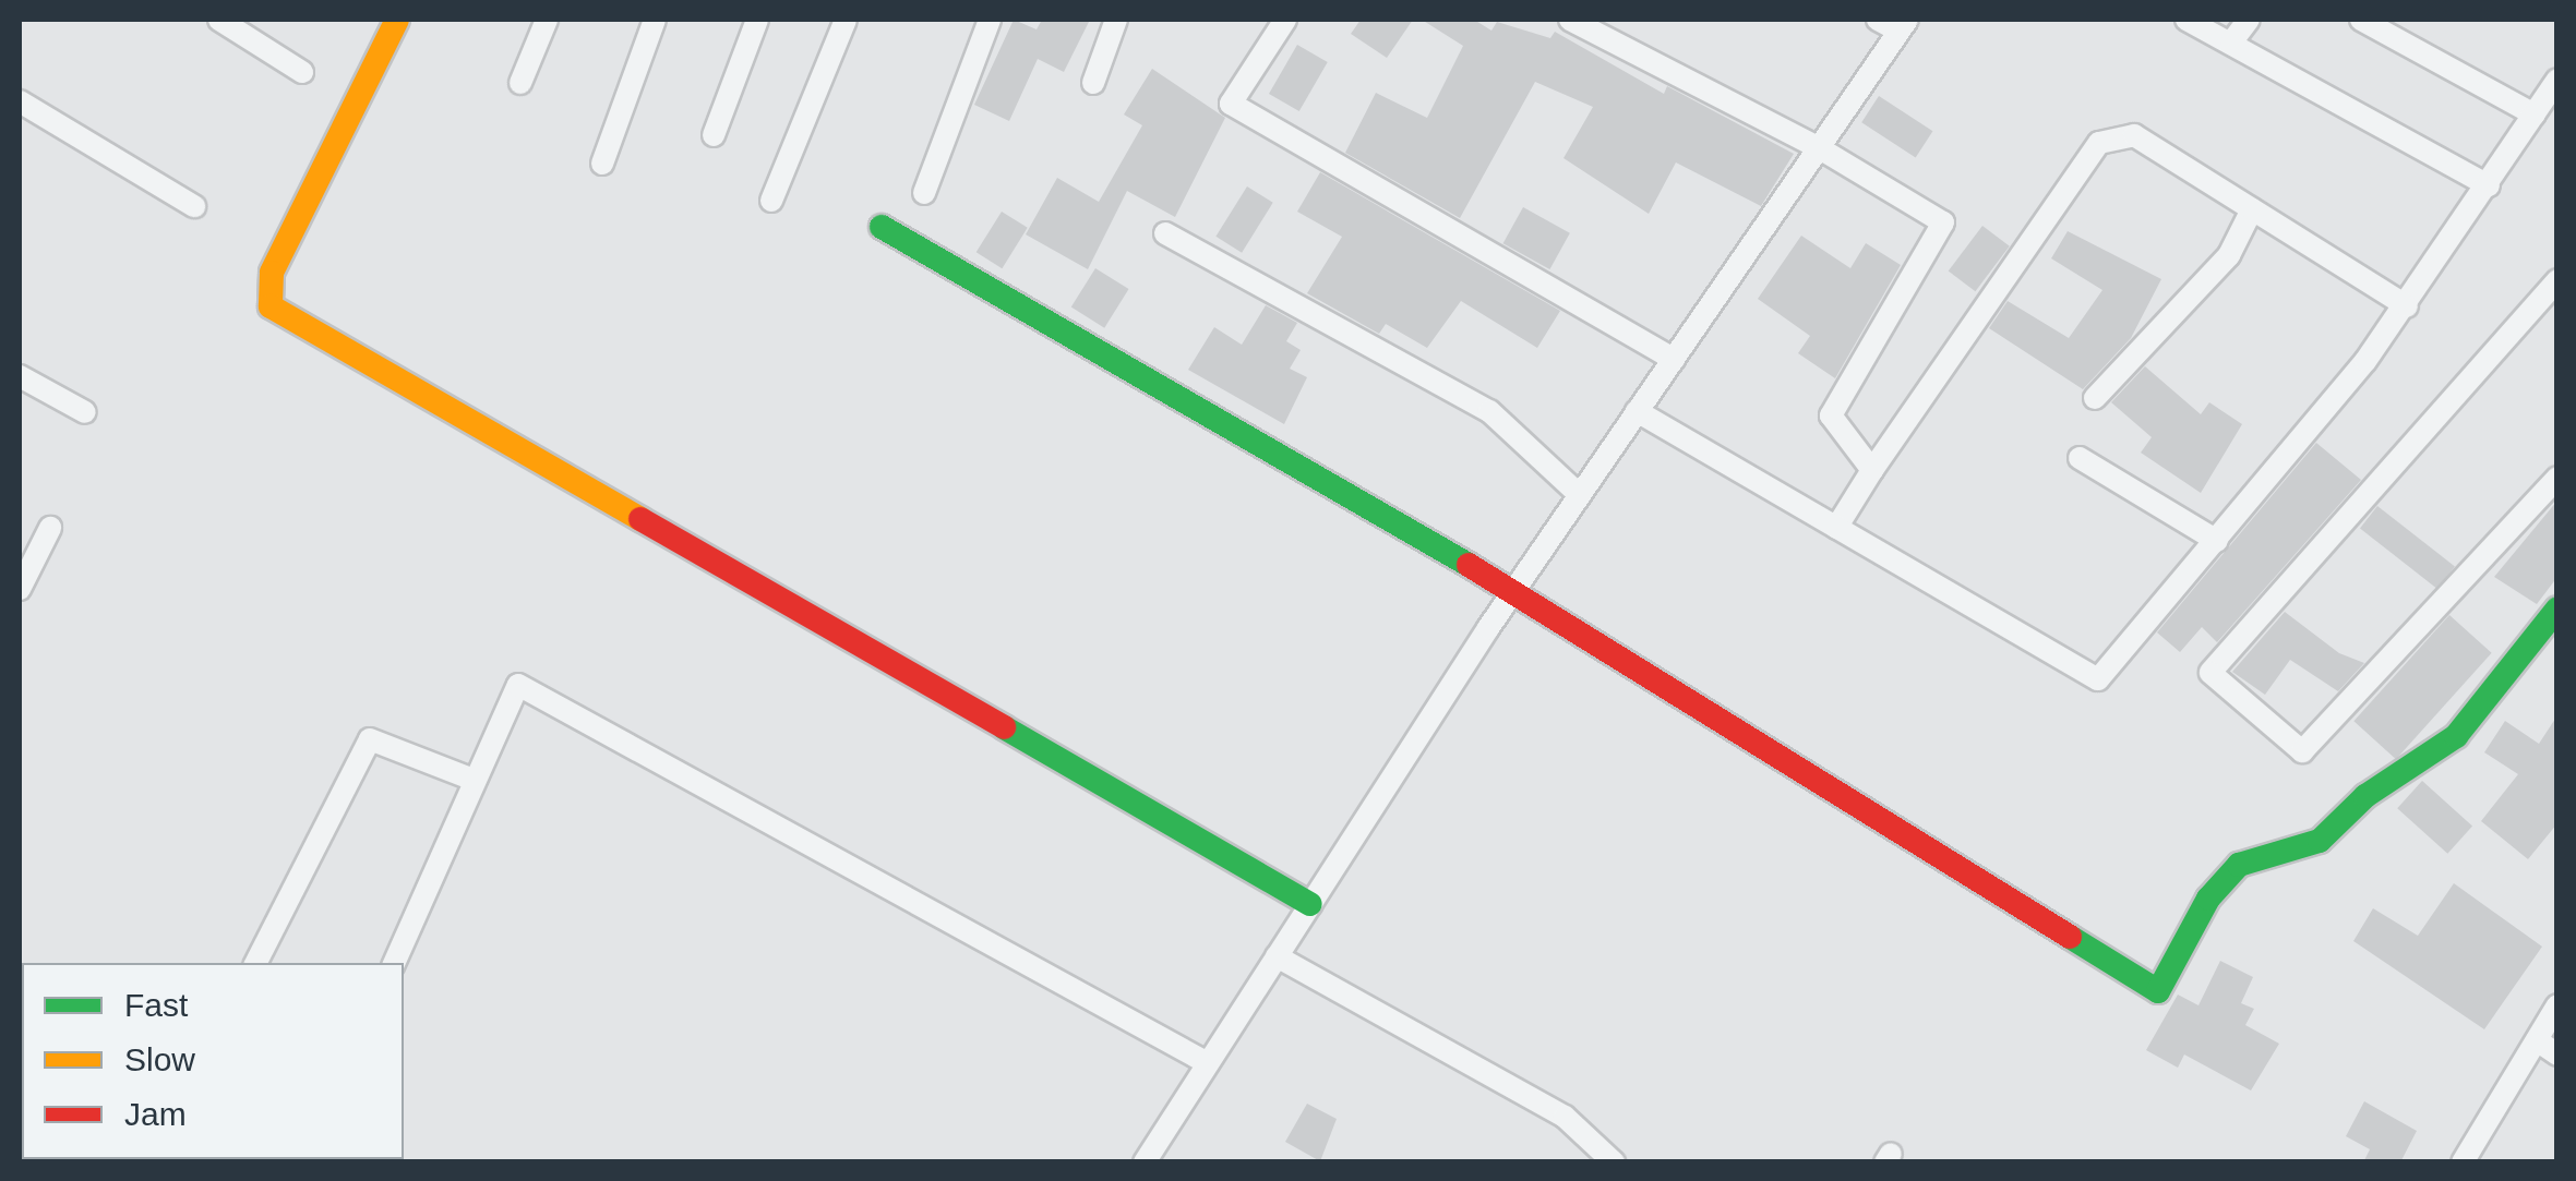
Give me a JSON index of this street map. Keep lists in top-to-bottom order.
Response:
{
  "legend": ["Fast", "Slow", "Jam"]
}
